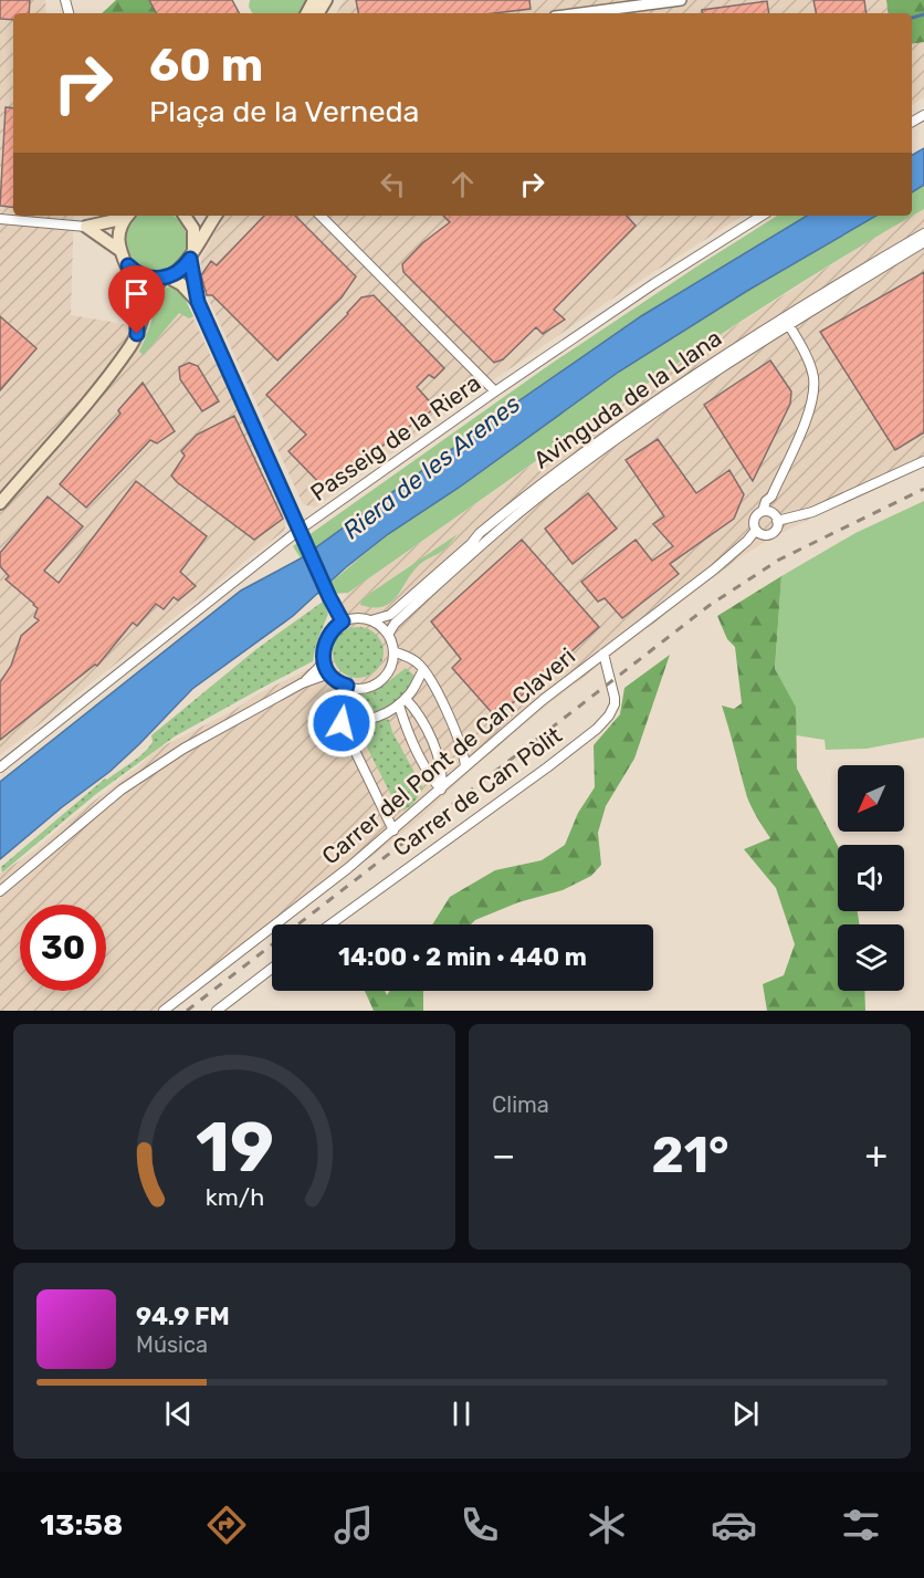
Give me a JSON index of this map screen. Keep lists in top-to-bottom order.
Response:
{
  "streets": {
    "street": [
      "Avinguda de la Llana",
      "Passeig de la Riera",
      "Carrer del Pont de Can Claveri",
      "Carrer de Can Pòlit"
    ]
  },
  "crossings": [
    ["Carrer del Pont de Can Claveri", "Carrer de Can Pòlit"]
  ],
  "water": ["Riera de les Arenes"],
  "north": "bottom left",
  "page": {
    "turn": ["60 m", "Plaça de la Verneda"],
    "limit": "30",
    "trip": "14:00 · 2 min · 440 m",
    "tile": "Clima",
    "heat": ["−", "21°", "+"],
    "song": ["94.9 FM", "Música"],
    "tabs": "13:58",
    "gauge": ["19", "km/h"]
  }
}
